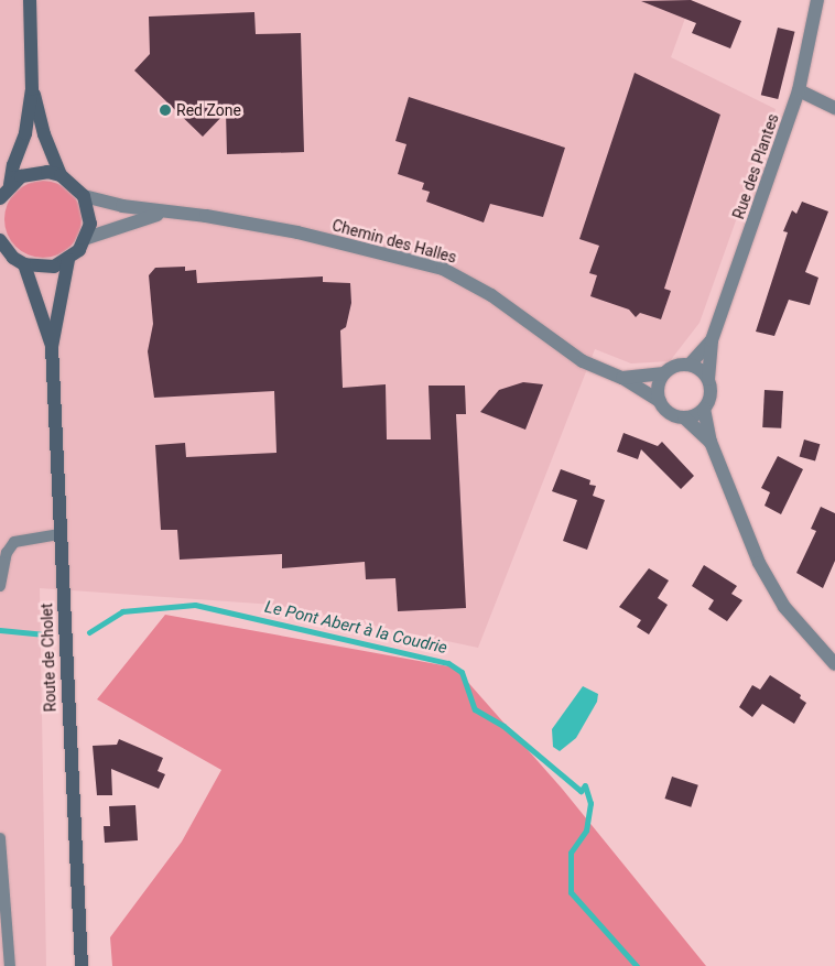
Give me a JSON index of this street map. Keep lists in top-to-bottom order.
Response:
{
  "streets": {
    "main road": ["Route de Cholet"],
    "street": ["Rue des Plantes", "Chemin des Halles"]
  },
  "crossings": [
    ["Rue des Plantes", "Chemin des Halles"]
  ],
  "water": ["Le Pont Abert à la Coudrie"],
  "places": ["Red Zone"]
}
